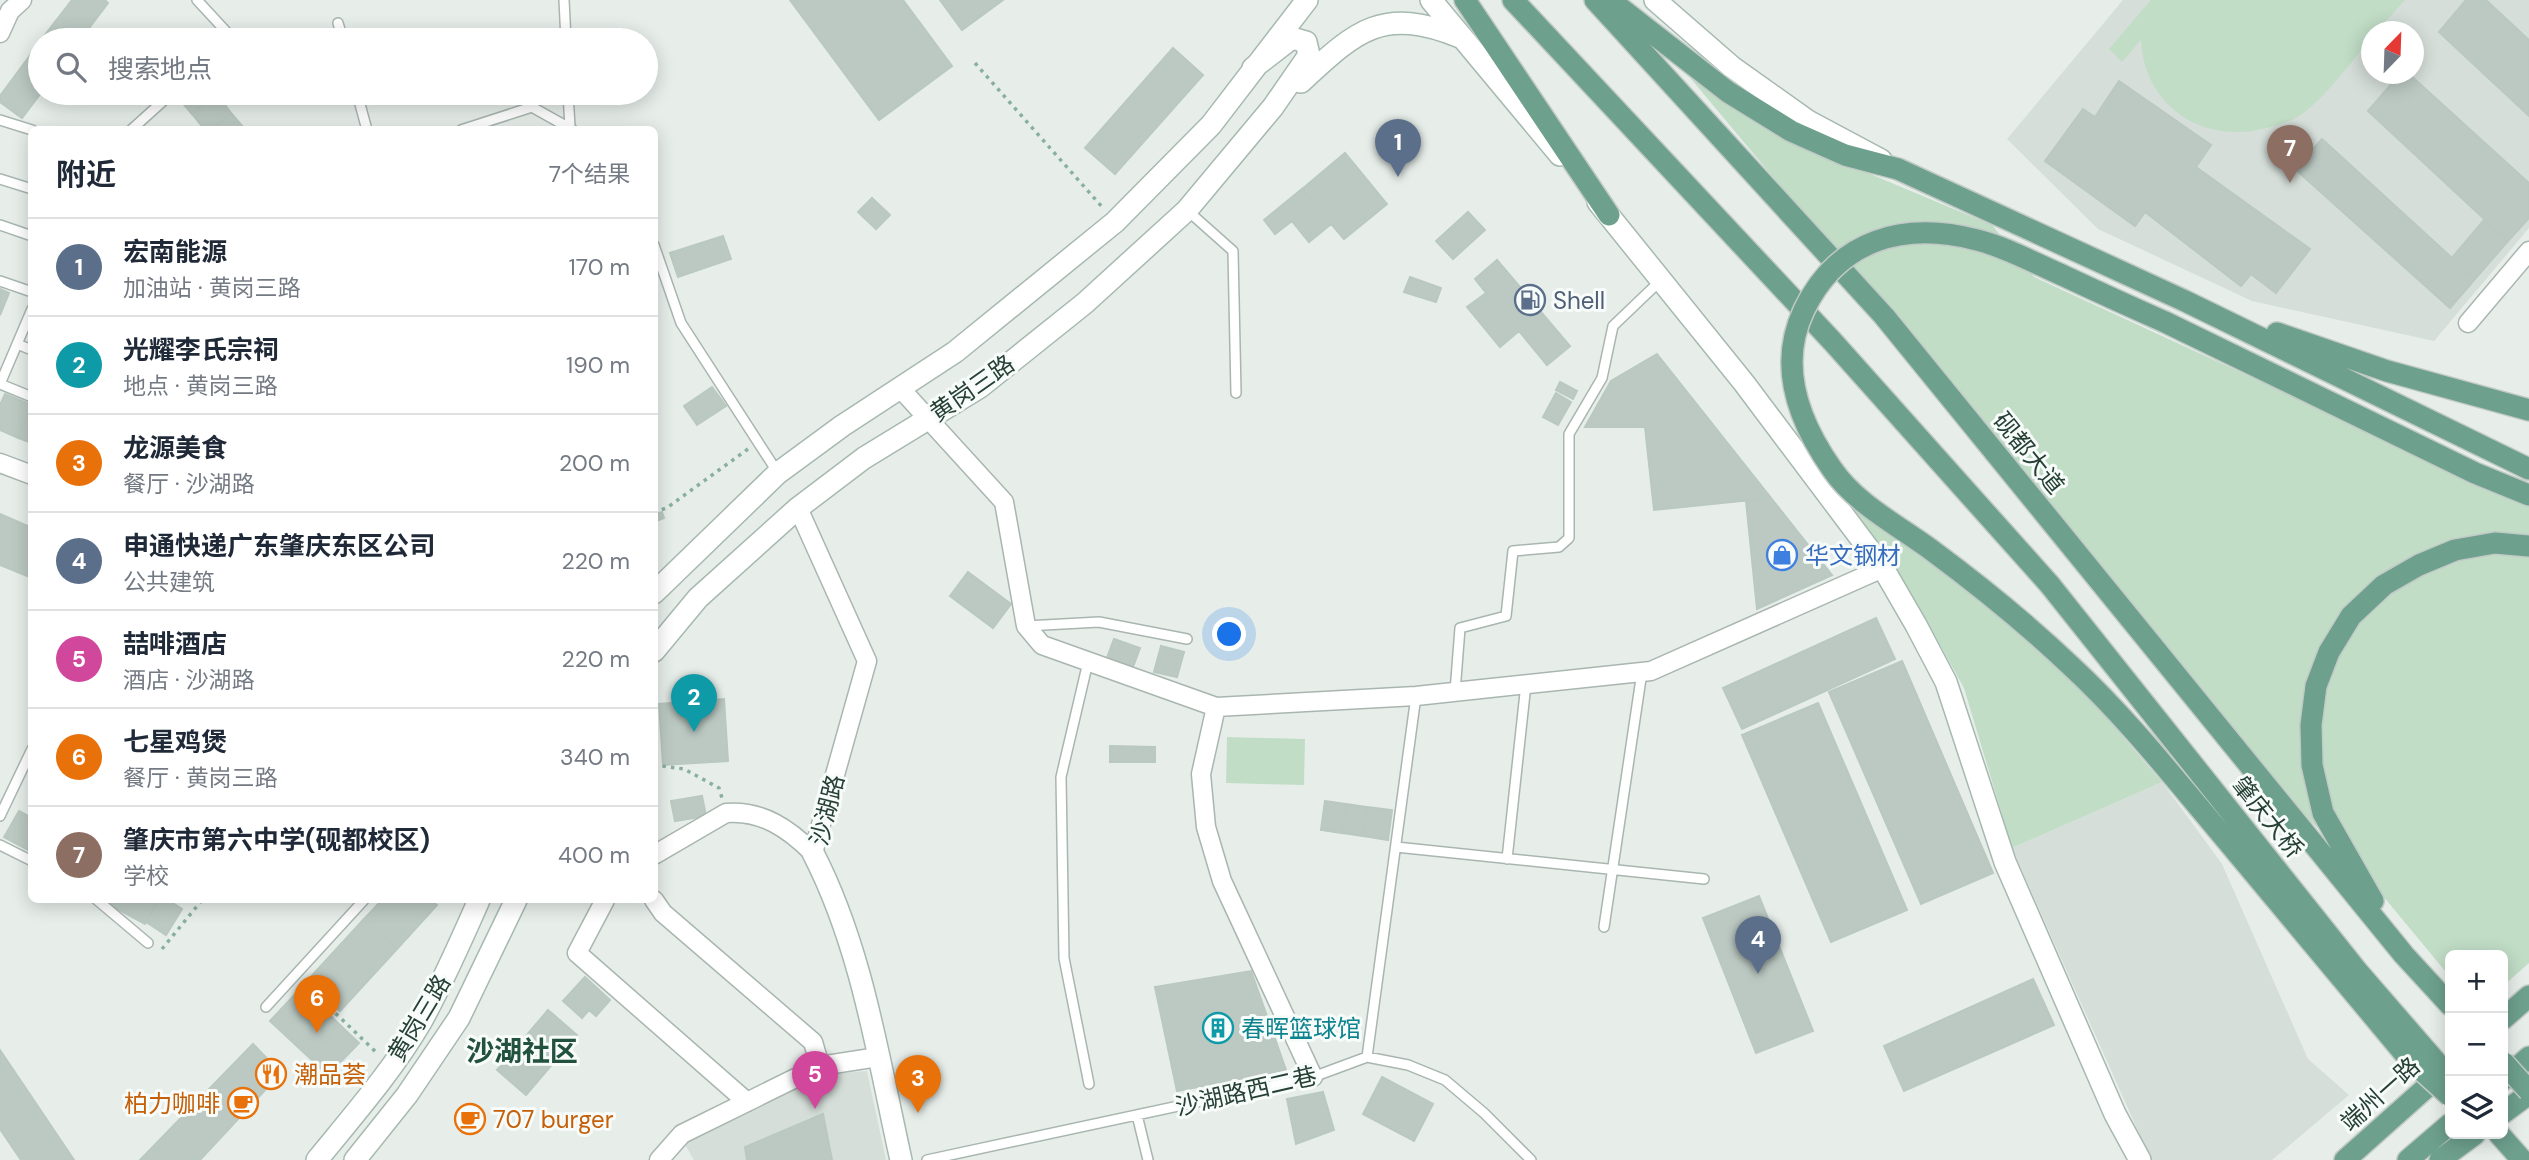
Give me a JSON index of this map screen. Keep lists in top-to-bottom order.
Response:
{
  "streets": {
    "main road": [
      "黄岗三路",
      "砚都大道",
      "沙湖路",
      "肇庆大桥",
      "端州一路"
    ],
    "lane": ["沙湖路西二巷"]
  },
  "crossings": [
    ["黄岗三路", "沙湖路"]
  ],
  "districts": ["沙湖社区"],
  "places": {
    "fuel station": ["Shell"],
    "shop": ["华文钢材"],
    "building": ["春晖篮球馆"],
    "restaurant": ["潮品荟"],
    "cafe": ["柏力咖啡", "707 burger"]
  },
  "north": "top right",
  "page": {
    "search": "搜索地点",
    "pins": [
      "1",
      "7",
      "2",
      "4",
      "6",
      "5",
      "3"
    ],
    "heading": ["附近", "7个结果"],
    "list": [
      {
        "mark": "1",
        "name": "宏南能源",
        "note": "加油站 · 黄岗三路",
        "value": "170 m"
      },
      {
        "mark": "2",
        "name": "光耀李氏宗祠",
        "note": "地点 · 黄岗三路",
        "value": "190 m"
      },
      {
        "mark": "3",
        "name": "龙源美食",
        "note": "餐厅 · 沙湖路",
        "value": "200 m"
      },
      {
        "mark": "4",
        "name": "申通快递广东肇庆东区公司",
        "note": "公共建筑",
        "value": "220 m"
      },
      {
        "mark": "5",
        "name": "喆啡酒店",
        "note": "酒店 · 沙湖路",
        "value": "220 m"
      },
      {
        "mark": "6",
        "name": "七星鸡煲",
        "note": "餐厅 · 黄岗三路",
        "value": "340 m"
      },
      {
        "mark": "7",
        "name": "肇庆市第六中学(砚都校区)",
        "note": "学校",
        "value": "400 m"
      }
    ],
    "map_buttons": ["+", "−"]
  }
}
